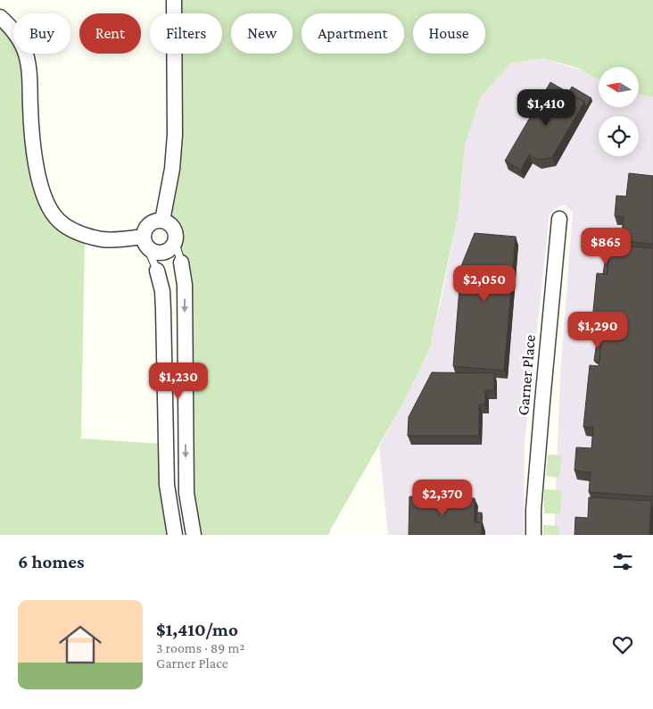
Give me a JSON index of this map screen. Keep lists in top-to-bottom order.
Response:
{
  "streets": {
    "street": ["Garner Place"]
  },
  "north": "left",
  "page": {
    "chip": [
      "Buy",
      "Rent",
      "Filters",
      "New",
      "Apartment",
      "House"
    ],
    "price": [
      "$1,410",
      "$865",
      "$2,050",
      "$1,290",
      "$1,230",
      "$2,370"
    ],
    "heading": "6 homes",
    "list": [
      {
        "name": "$1,410/mo",
        "note": "3 rooms · 89 m² · Garner Place"
      }
    ]
  }
}
